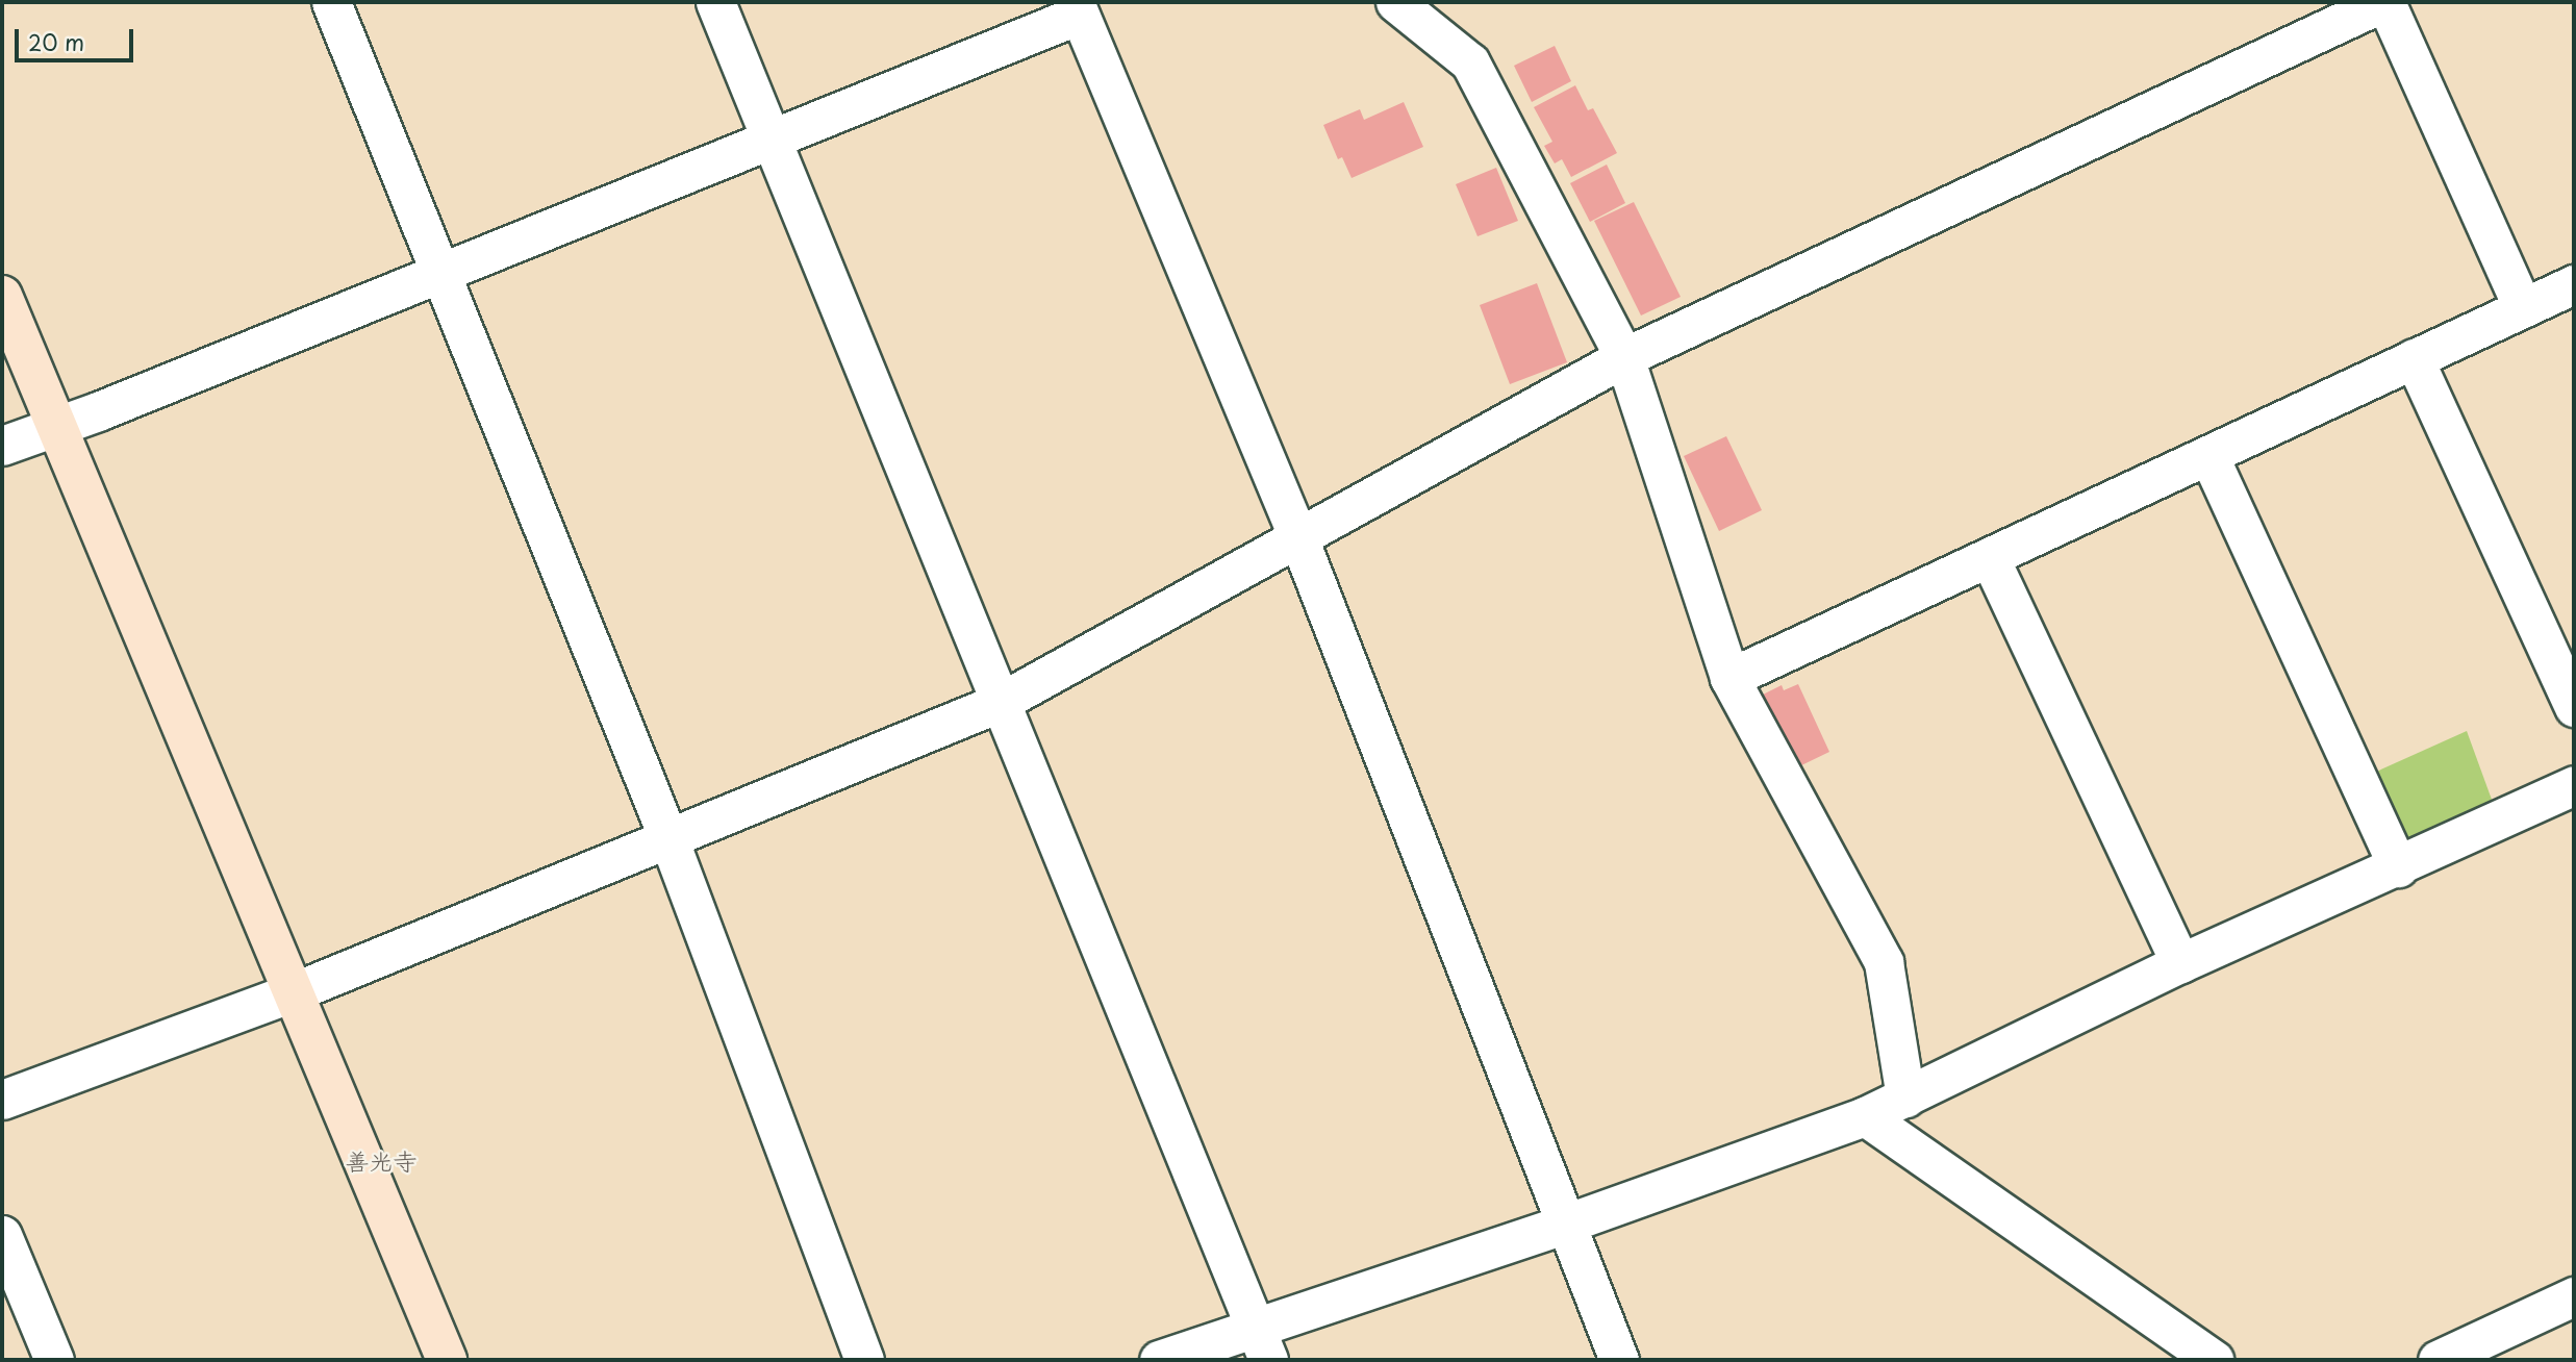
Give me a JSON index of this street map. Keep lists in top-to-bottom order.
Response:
{
  "districts": ["善光寺"],
  "scale_bar": "20 m"
}
